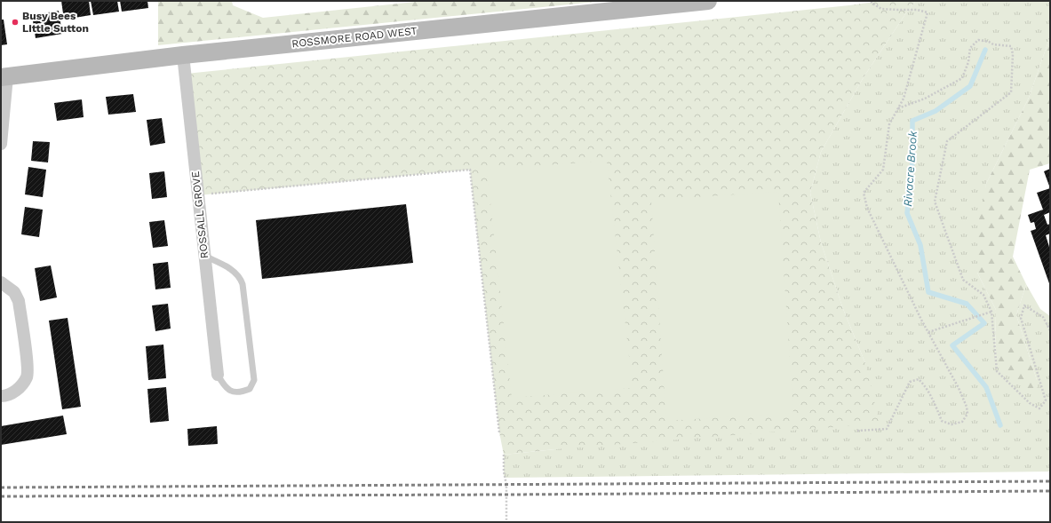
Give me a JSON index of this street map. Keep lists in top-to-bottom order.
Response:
{
  "streets": {
    "main road": ["ROSSMORE ROAD WEST"],
    "street": ["ROSSALL GROVE"]
  },
  "crossings": [
    ["ROSSMORE ROAD WEST", "ROSSALL GROVE"]
  ],
  "water": ["Rivacre Brook"],
  "places": ["Busy Bees Little Sutton"]
}
